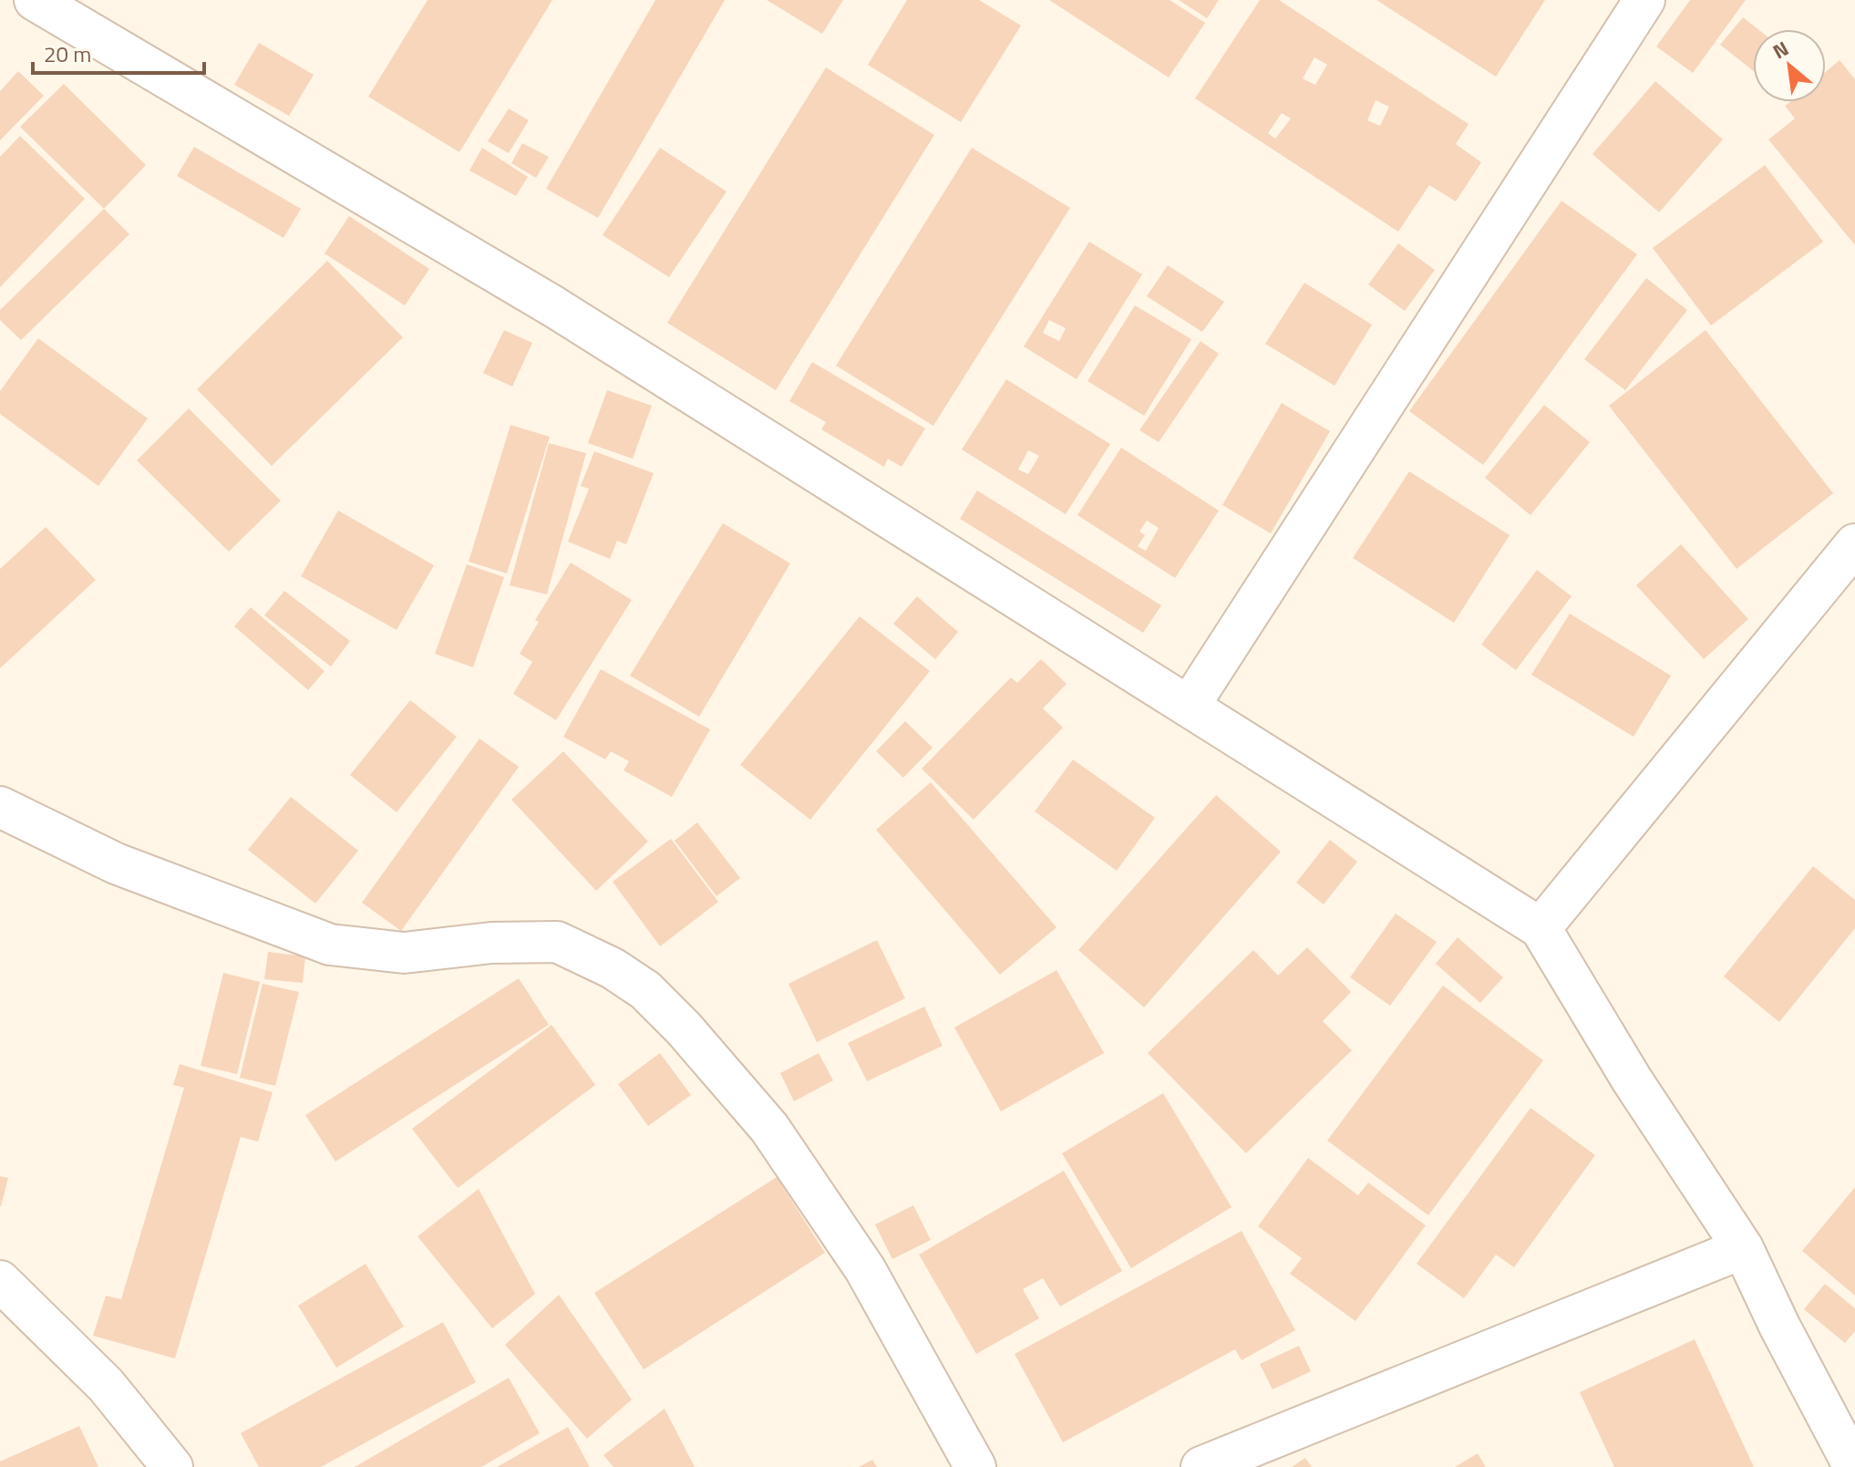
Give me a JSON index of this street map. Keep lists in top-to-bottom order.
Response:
{
  "scale_bar": "20 m",
  "north": "top left"
}
